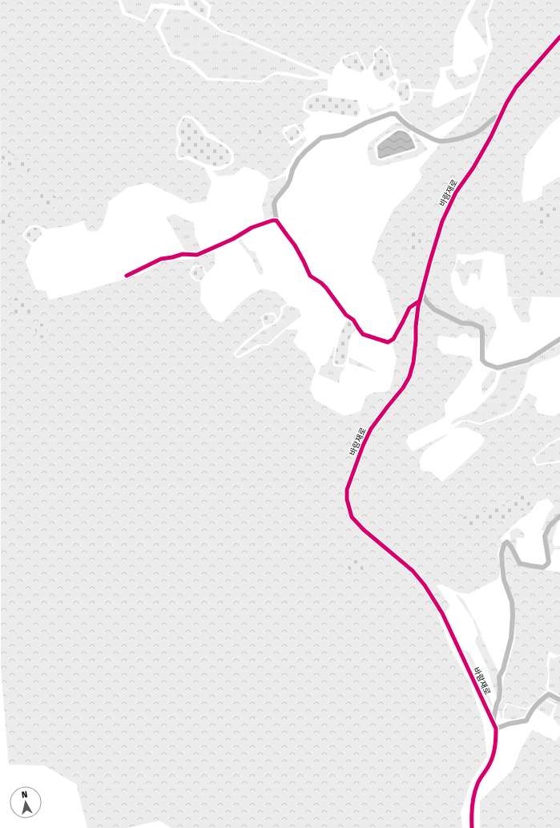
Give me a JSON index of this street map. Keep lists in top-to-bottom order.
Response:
{
  "streets": {
    "street": ["바람재로"]
  },
  "north": "top"
}
